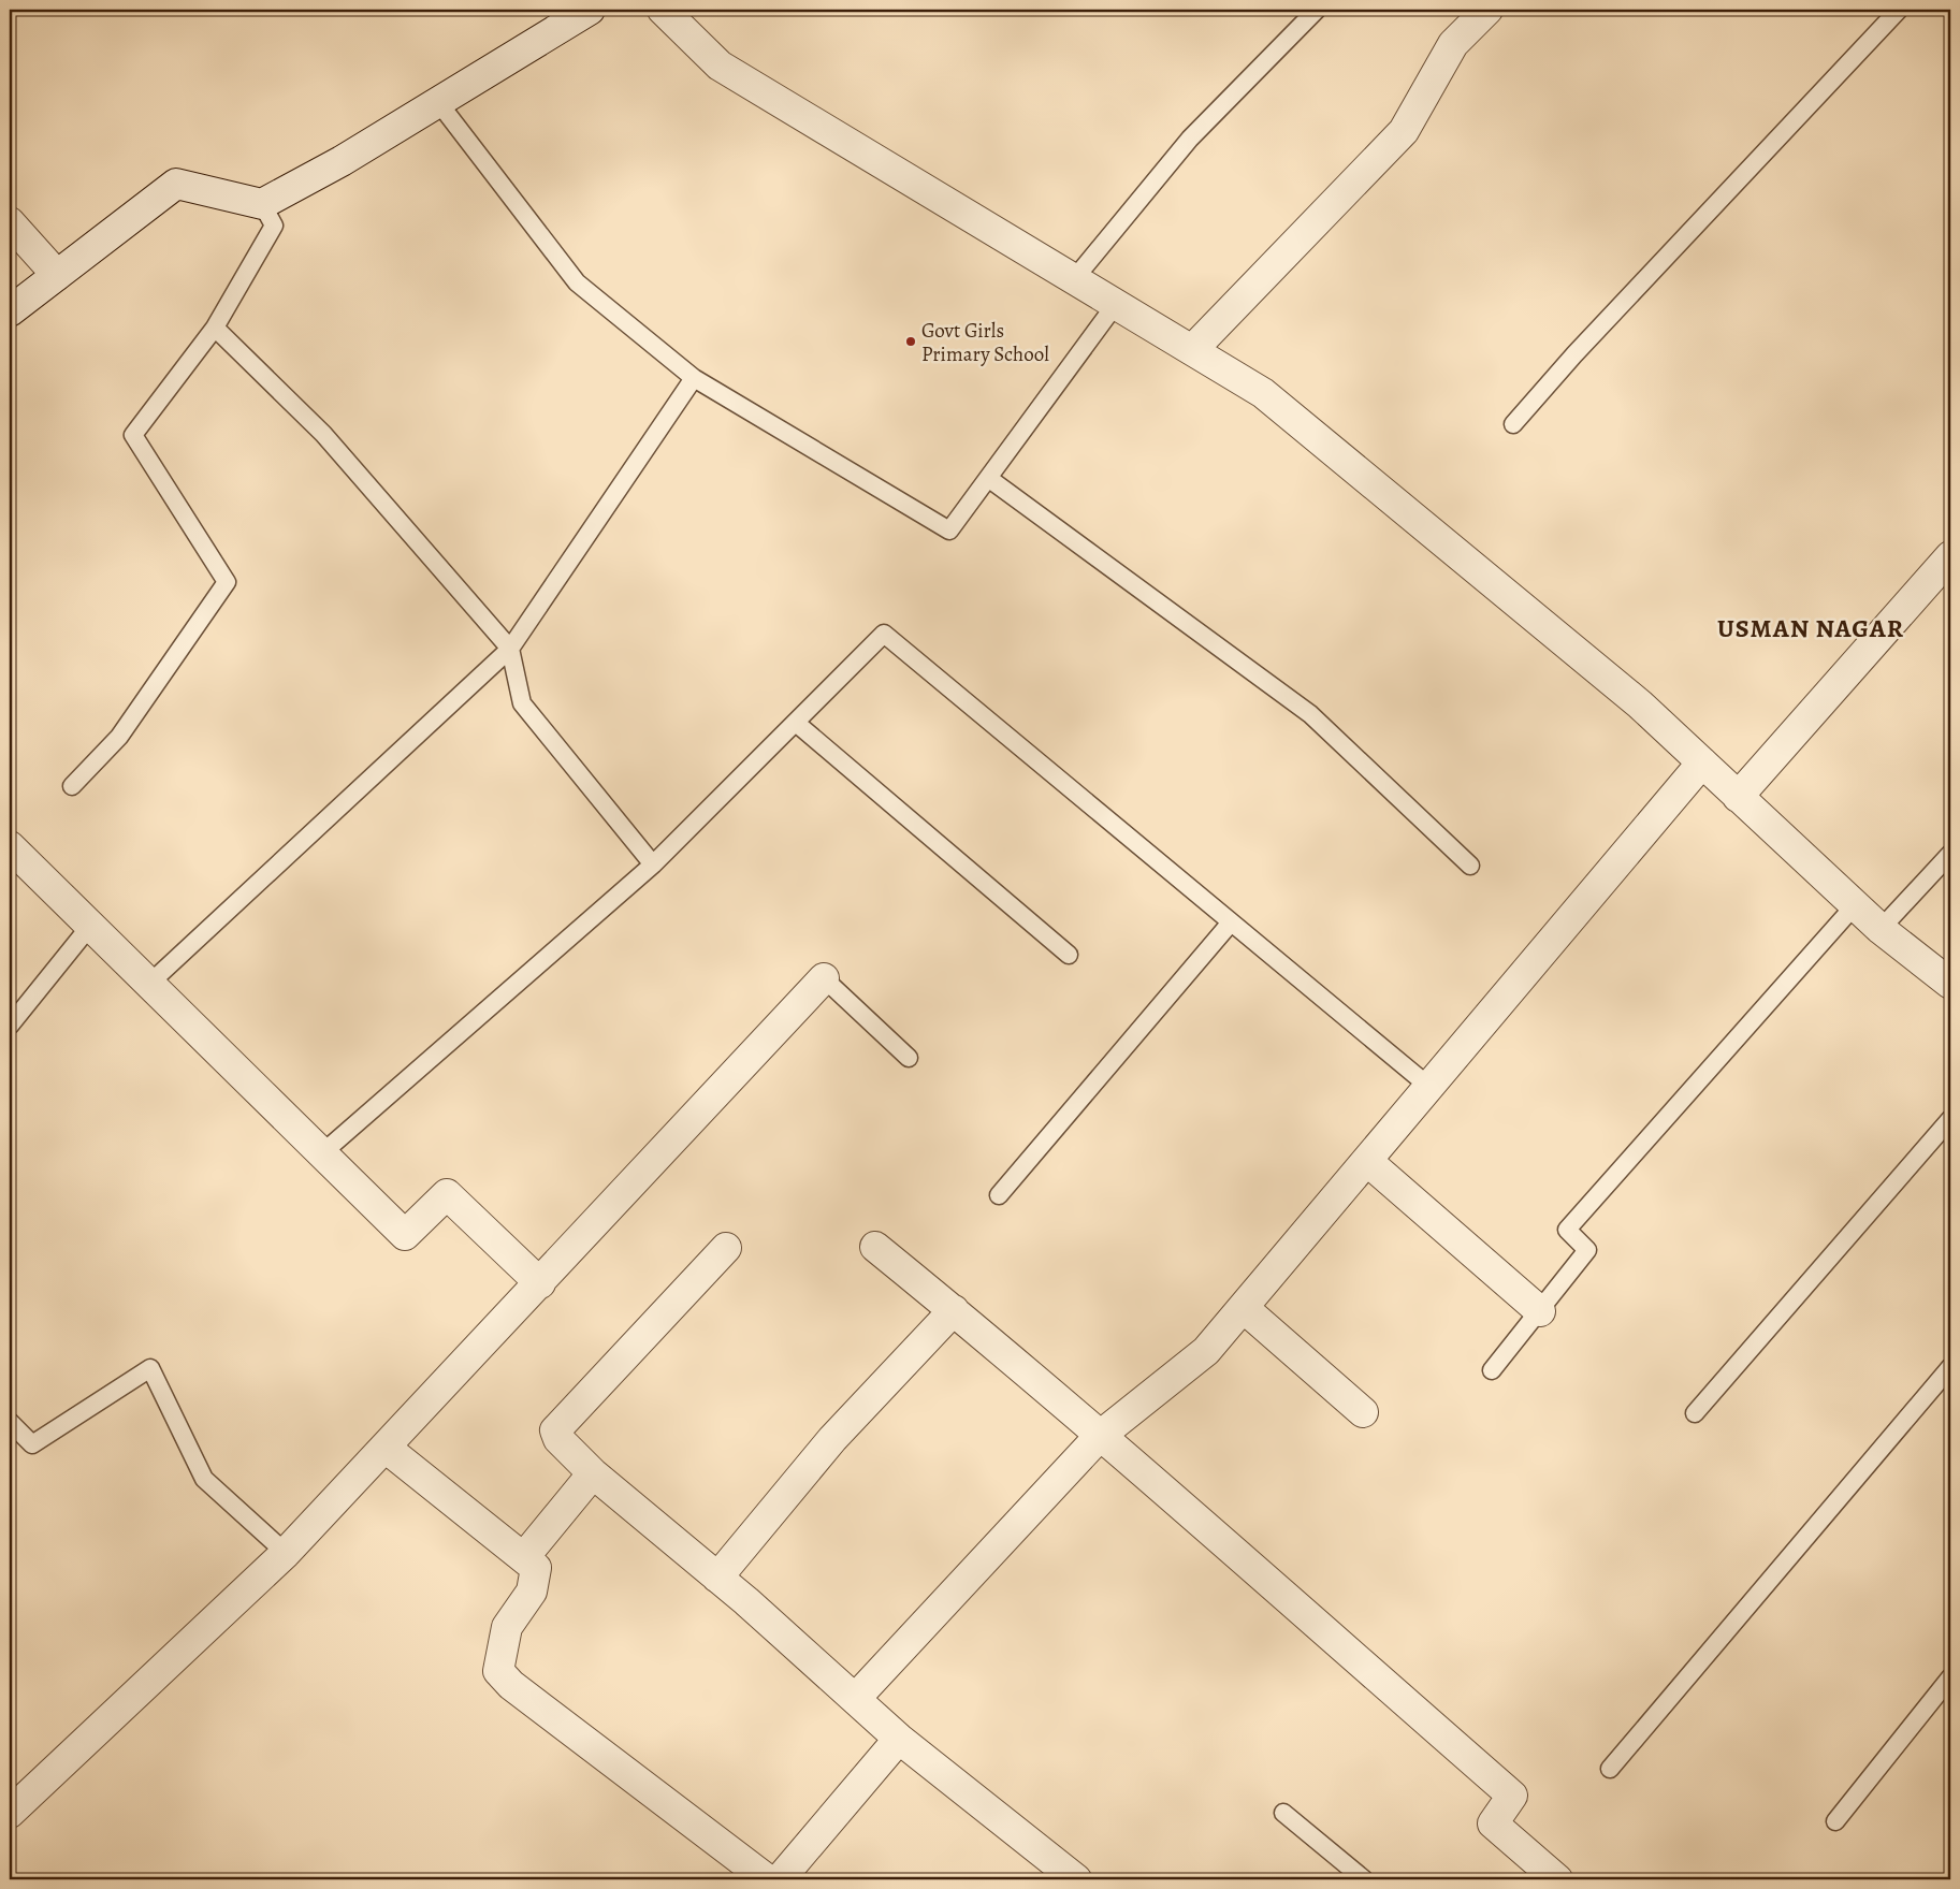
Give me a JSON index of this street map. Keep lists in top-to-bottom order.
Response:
{
  "districts": ["USMAN NAGAR"],
  "places": ["Govt Girls Primary School"]
}
